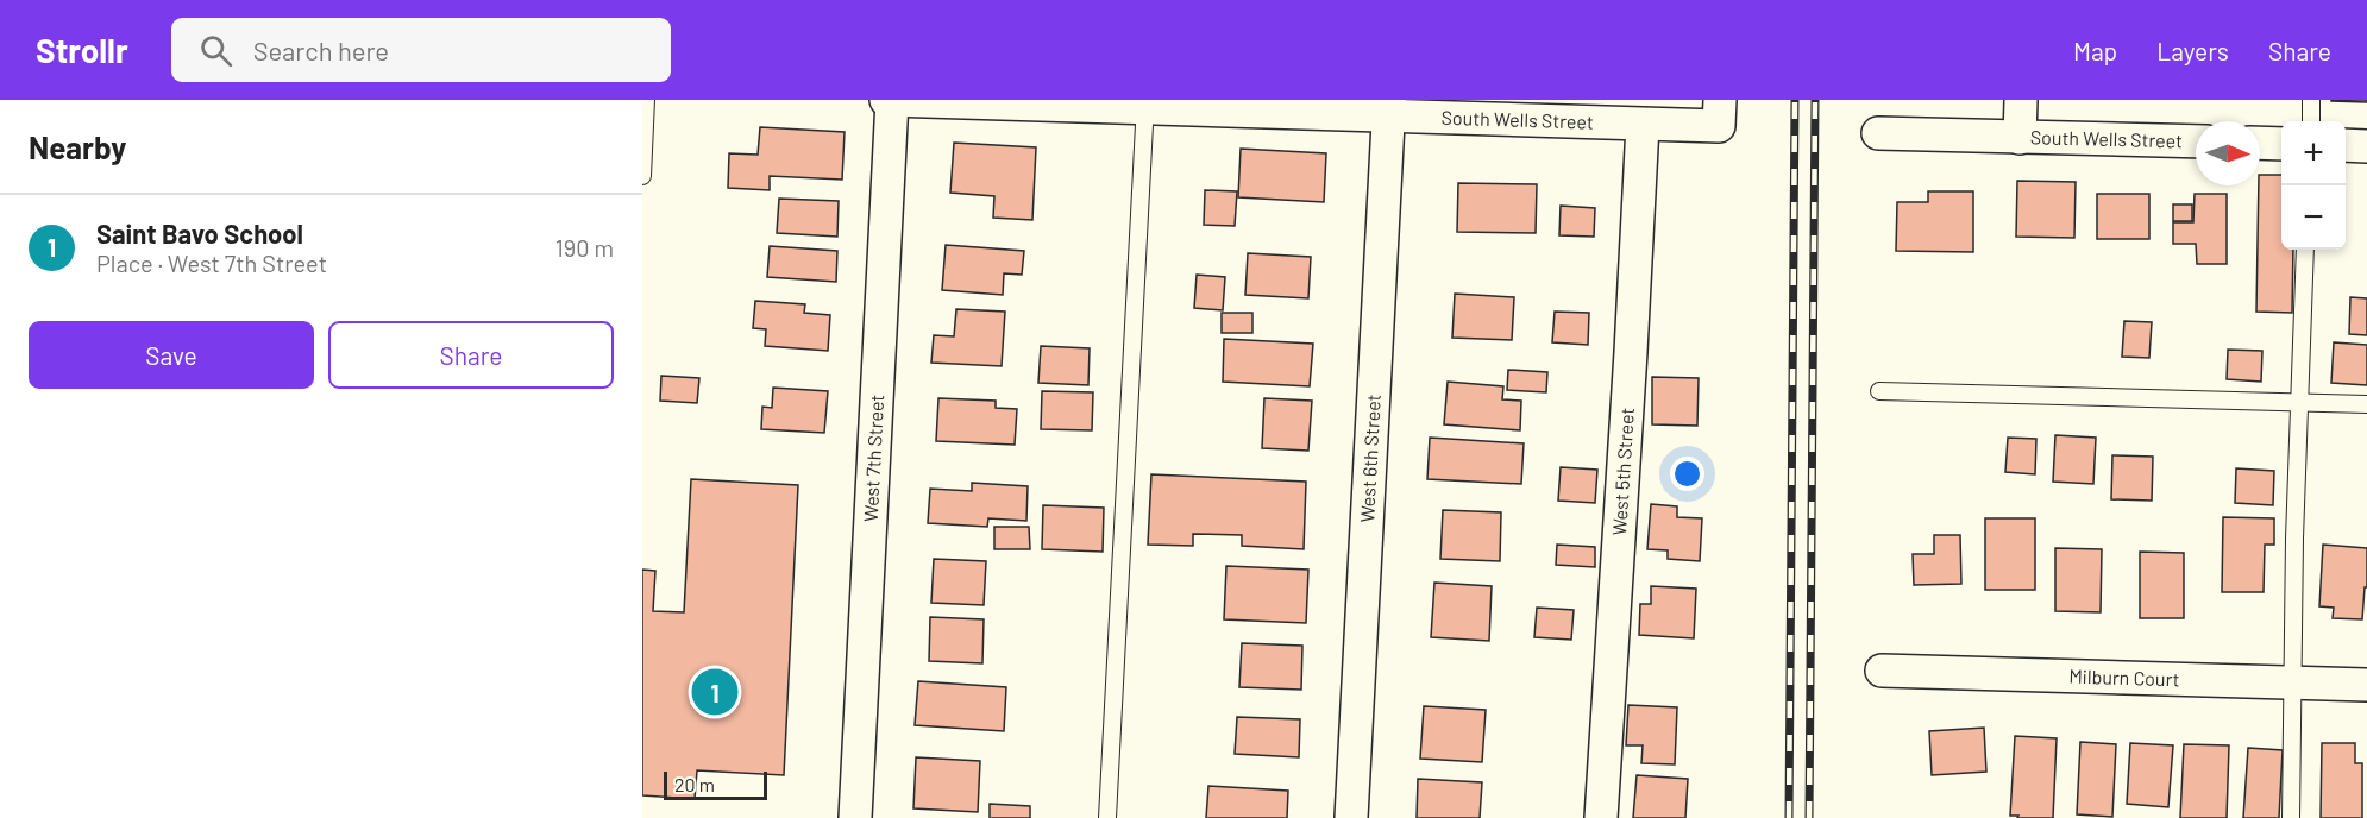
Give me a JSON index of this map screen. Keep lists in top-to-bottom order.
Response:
{
  "streets": {
    "street": [
      "South Wells Street",
      "West 7th Street",
      "West 6th Street",
      "West 5th Street",
      "Milburn Court"
    ]
  },
  "crossings": [
    ["South Wells Street", "West 7th Street"],
    ["South Wells Street", "West 6th Street"],
    ["South Wells Street", "West 5th Street"]
  ],
  "scale_bar": "20 m",
  "north": "right",
  "page": {
    "header": "Strollr",
    "search": "Search here",
    "nav": ["Map", "Layers", "Share"],
    "heading": "Nearby",
    "map_buttons": ["+", "−"],
    "list": [
      {
        "mark": "1",
        "name": "Saint Bavo School",
        "note": "Place · West 7th Street",
        "value": "190 m"
      }
    ],
    "buttons": ["Save", "Share"],
    "pins": "1",
    "scale": "20 m"
  }
}
